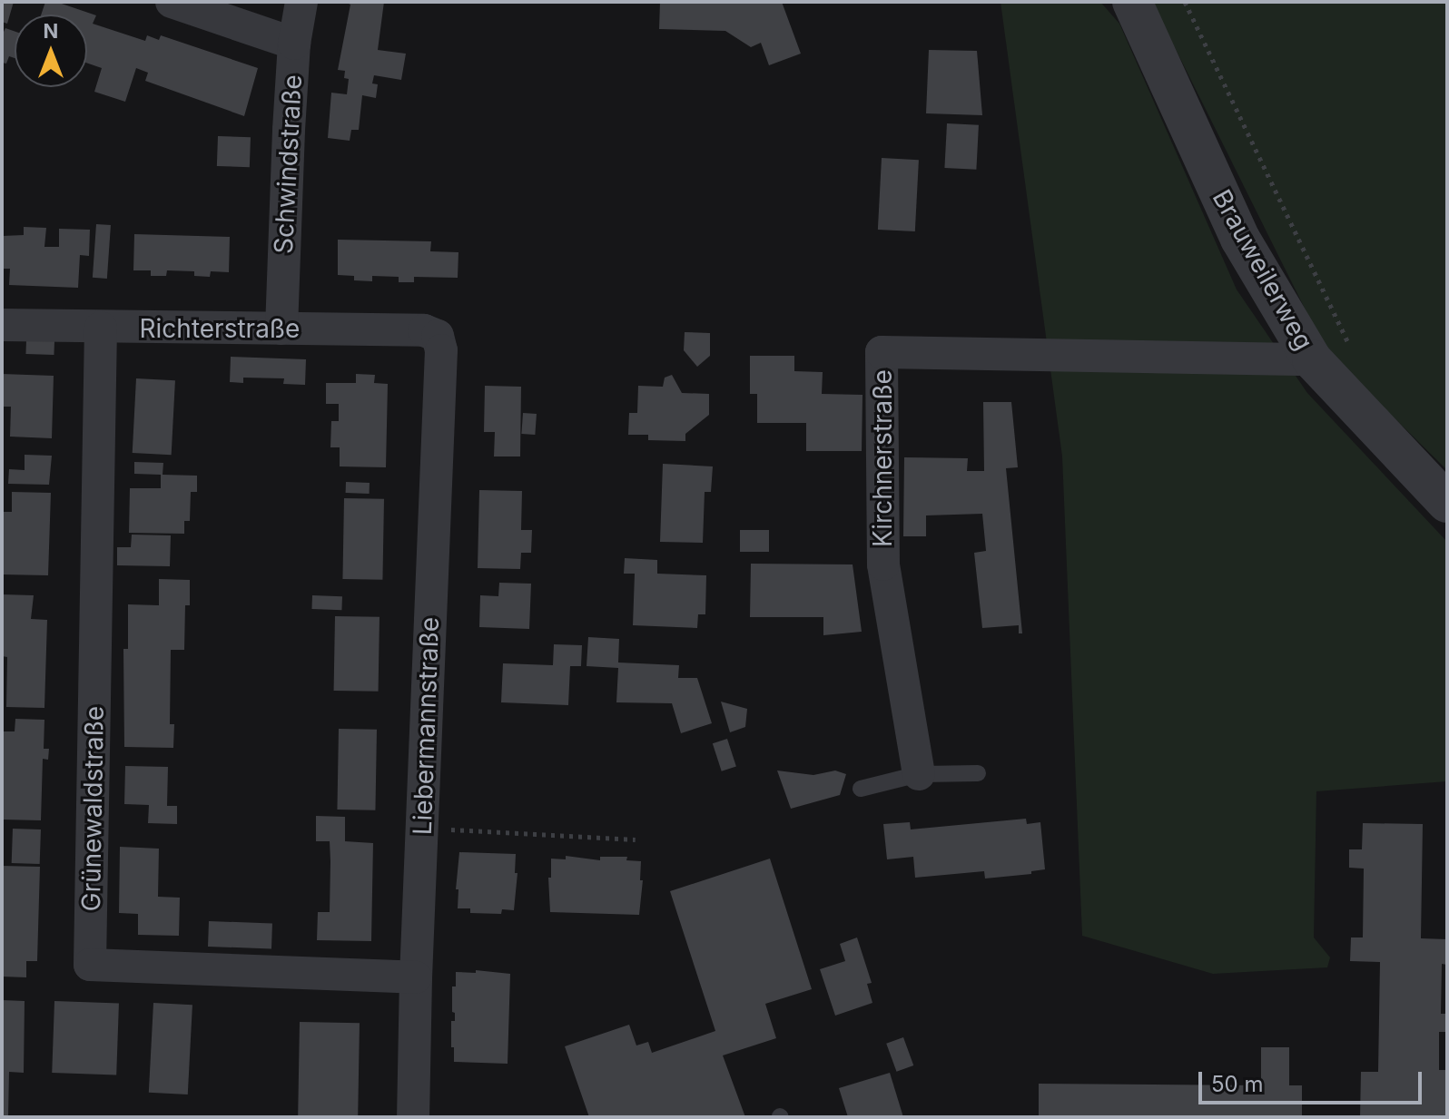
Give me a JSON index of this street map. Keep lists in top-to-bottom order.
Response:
{
  "streets": {
    "street": [
      "Schwindstraße",
      "Brauweilerweg",
      "Richterstraße",
      "Kirchnerstraße",
      "Liebermannstraße",
      "Grünewaldstraße"
    ]
  },
  "crossings": [
    ["Schwindstraße", "Richterstraße"],
    ["Brauweilerweg", "Kirchnerstraße"],
    ["Richterstraße", "Liebermannstraße"],
    ["Richterstraße", "Grünewaldstraße"],
    ["Liebermannstraße", "Grünewaldstraße"]
  ],
  "scale_bar": "50 m",
  "north": "top"
}
